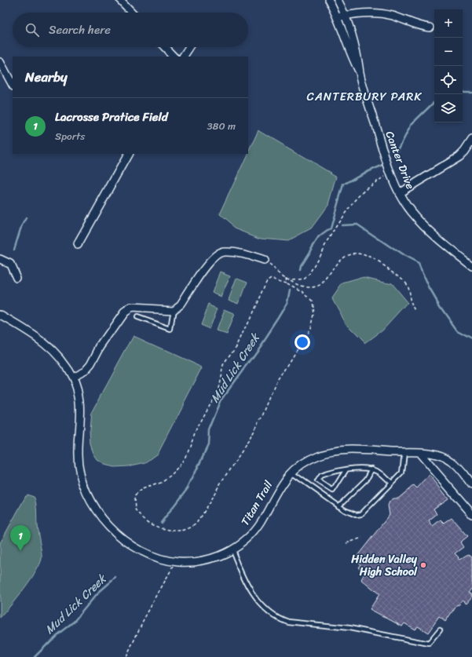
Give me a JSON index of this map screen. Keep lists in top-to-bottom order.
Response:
{
  "streets": {
    "street": ["Canter Drive", "Titan Trail"]
  },
  "districts": ["CANTERBURY PARK"],
  "water": ["Mud Lick Creek"],
  "places": ["Hidden Valley High School"],
  "page": {
    "map_buttons": ["+", "−"],
    "search": "Search here",
    "heading": "Nearby",
    "list": [
      {
        "mark": "1",
        "name": "Lacrosse Pratice Field",
        "note": "Sports",
        "value": "380 m"
      }
    ],
    "pins": "1"
  }
}
